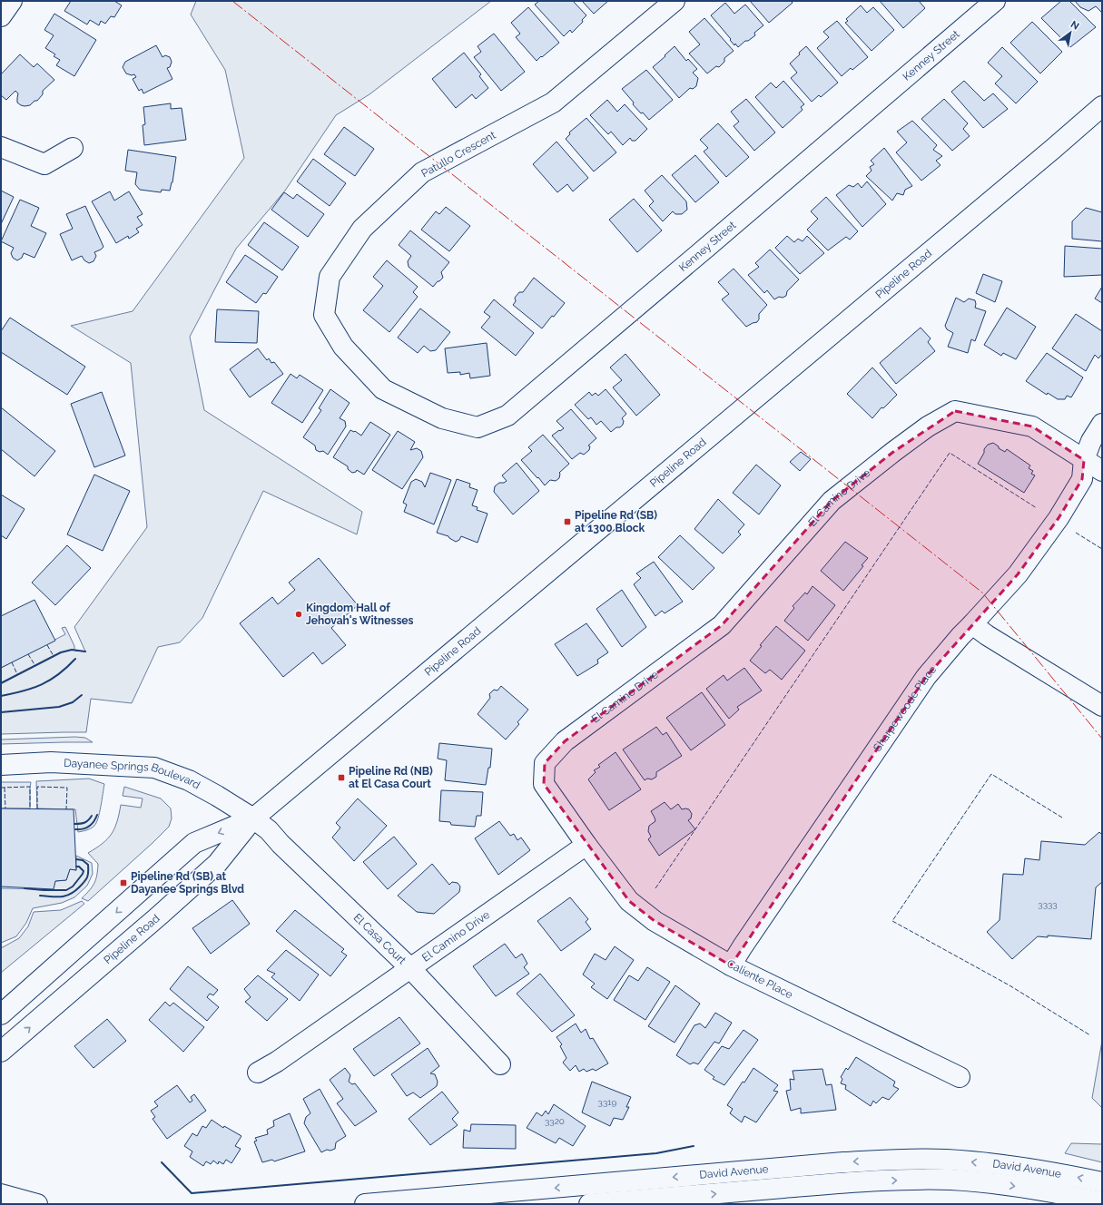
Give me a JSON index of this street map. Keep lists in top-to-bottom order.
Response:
{
  "streets": {
    "street": [
      "Kenney Street",
      "Patullo Crescent",
      "Pipeline Road",
      "El Camino Drive",
      "Sharpewoode Place",
      "Dayanee Springs Boulevard",
      "El Casa Court",
      "Caliente Place",
      "David Avenue"
    ]
  },
  "crossings": [
    ["Kenney Street", "Patullo Crescent"],
    ["Pipeline Road", "Dayanee Springs Boulevard"],
    ["Pipeline Road", "El Casa Court"],
    ["El Camino Drive", "Sharpewoode Place"],
    ["El Camino Drive", "El Casa Court"],
    ["El Camino Drive", "Caliente Place"],
    ["Sharpewoode Place", "Caliente Place"],
    ["Dayanee Springs Boulevard", "El Casa Court"]
  ],
  "places": {
    "transit": ["Pipeline Rd (SB) at 1300 Block", "Pipeline Rd (NB) at El Casa Court", "Pipeline Rd (SB) at Dayanee Springs Blvd"],
    "other": ["Kingdom Hall of Jehovah's Witnesses"]
  },
  "house_numbers": ["3333", "3319", "3320"],
  "north": "top right"
}
